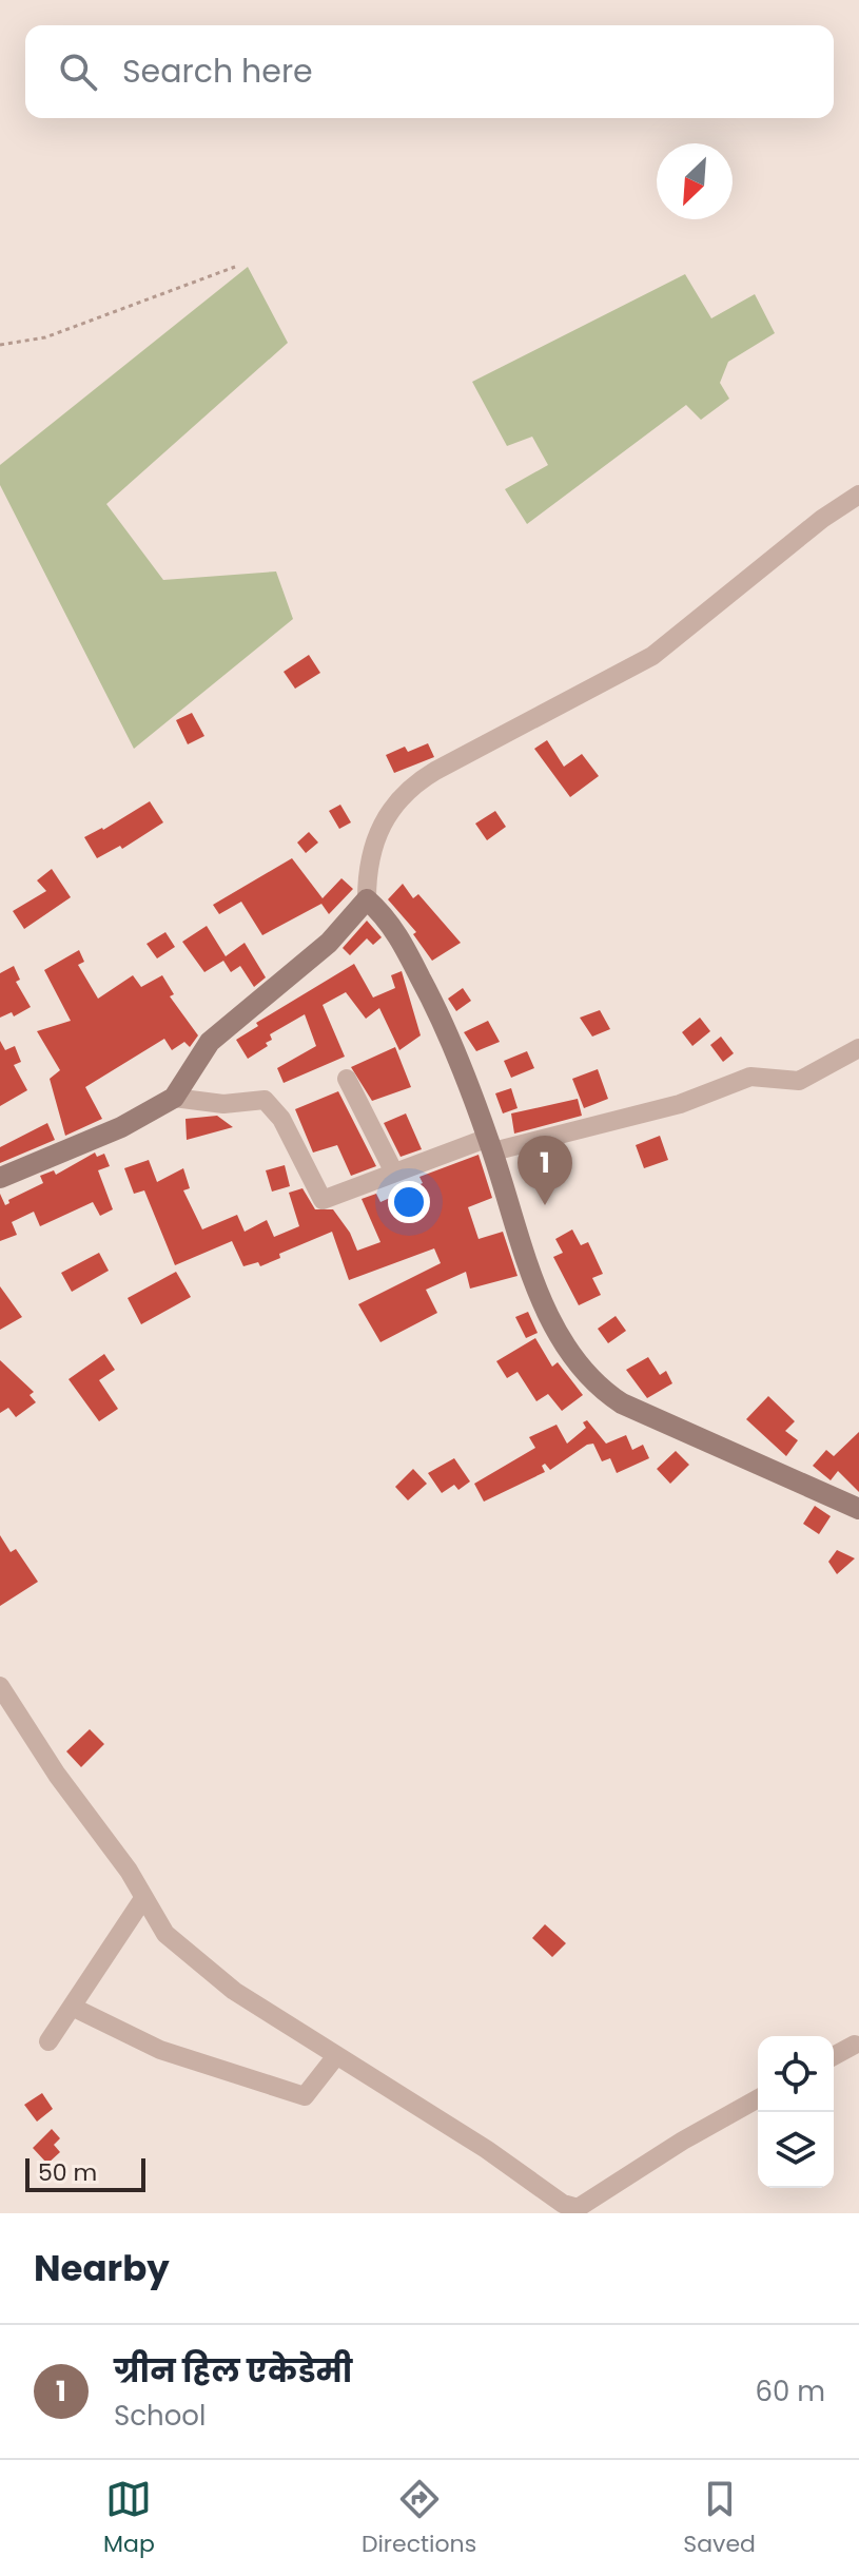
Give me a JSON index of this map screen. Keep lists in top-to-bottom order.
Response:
{
  "scale_bar": "50 m",
  "north": "bottom left",
  "page": {
    "search": "Search here",
    "pins": "1",
    "scale": "50 m",
    "heading": "Nearby",
    "list": [
      {
        "mark": "1",
        "name": "ग्रीन हिल एकेडेमी",
        "note": "School",
        "value": "60 m"
      }
    ],
    "nav": ["Map", "Directions", "Saved"]
  }
}
